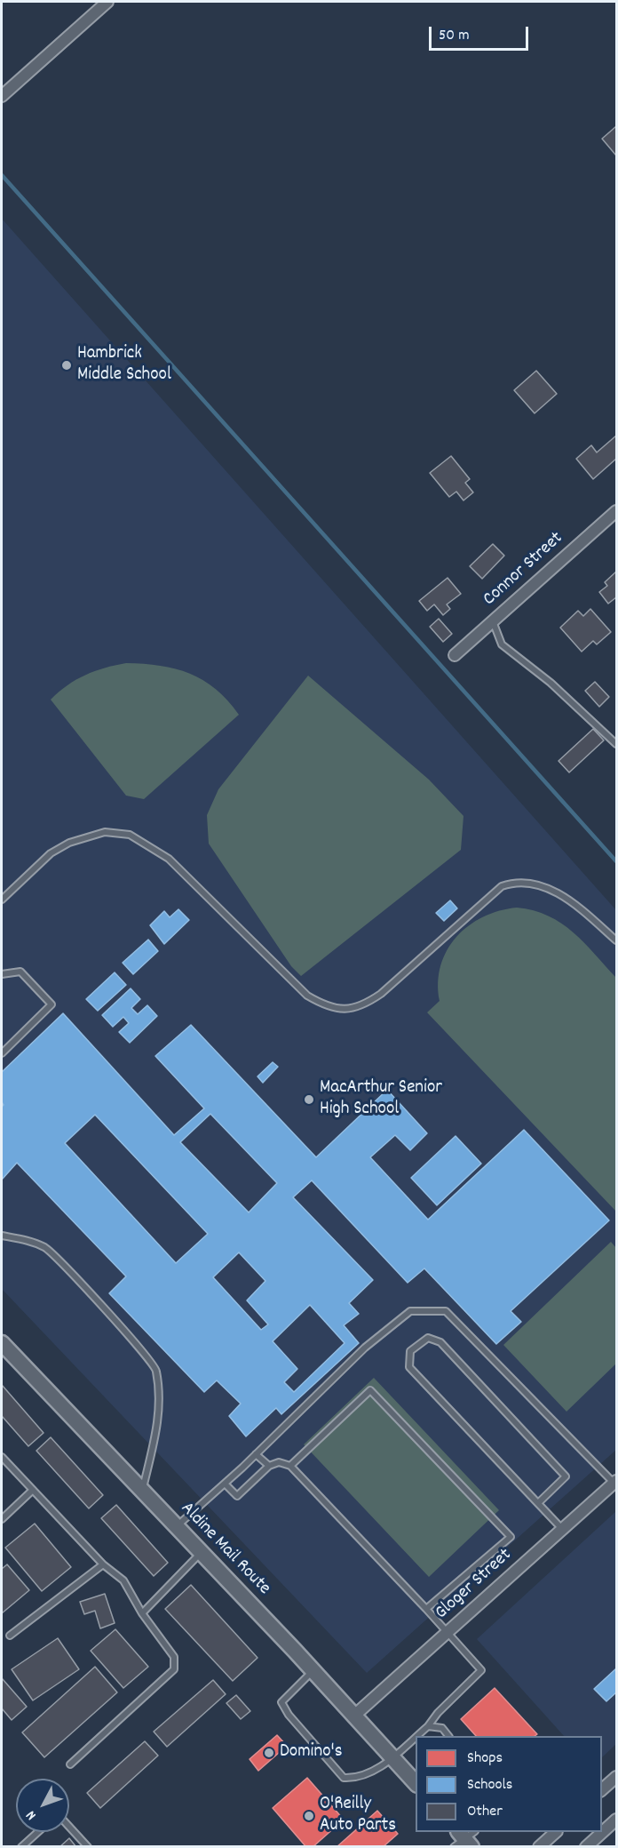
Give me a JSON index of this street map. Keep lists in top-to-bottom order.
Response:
{
  "streets": {
    "main road": ["Aldine Mail Route"],
    "street": ["Connor Street", "Gloger Street"]
  },
  "crossings": [
    ["Aldine Mail Route", "Gloger Street"]
  ],
  "places": [
    "Hambrick Middle School",
    "MacArthur Senior High School",
    "Domino's",
    "O'Reilly Auto Parts"
  ],
  "legend": ["Shops", "Schools", "Other"],
  "scale_bar": "50 m",
  "north": "bottom left"
}
